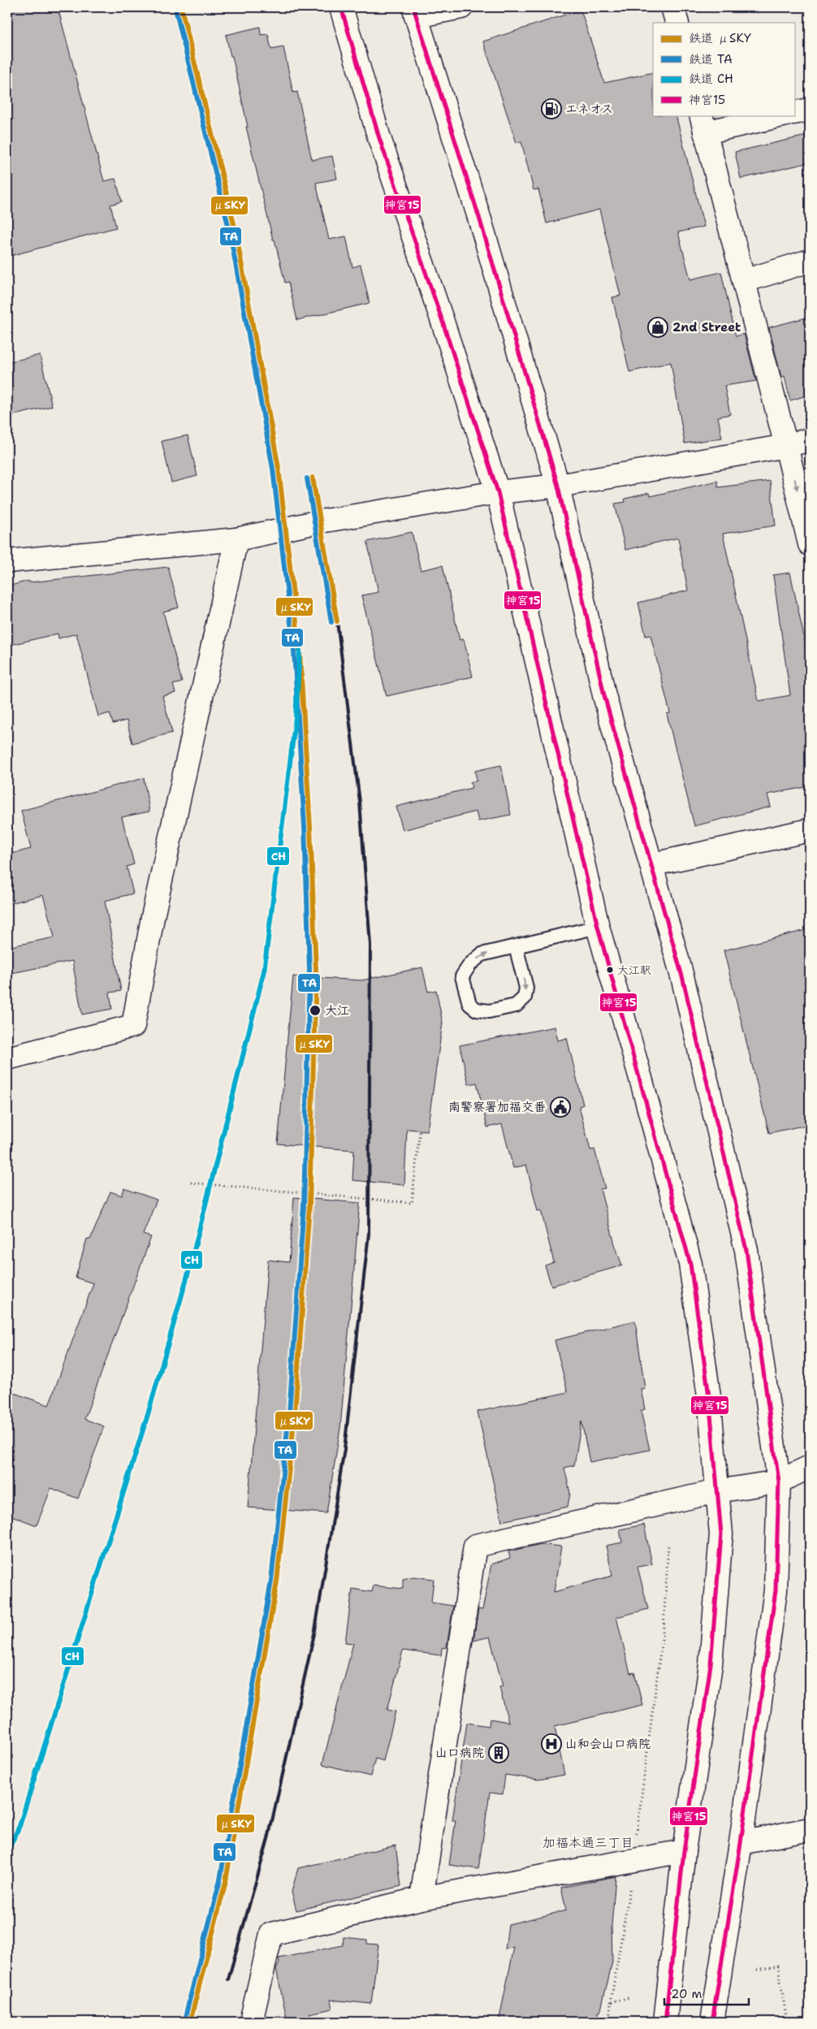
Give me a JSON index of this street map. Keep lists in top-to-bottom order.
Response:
{
  "districts": ["加福本通三丁目"],
  "places": {
    "fuel station": ["エネオス"],
    "shop": ["2nd Street"],
    "other": ["大江駅", "大江"],
    "public building": ["南警察署加福交番"],
    "hospital": ["山和会山口病院"],
    "building": ["山口病院"]
  },
  "lines": [
    "rail line μSKY",
    "transit line 神宮15",
    "rail line TA",
    "rail line CH"
  ],
  "legend": [
    "鉄道 μSKY",
    "鉄道 TA",
    "鉄道 CH",
    "神宮15"
  ],
  "scale_bar": "20 m"
}
